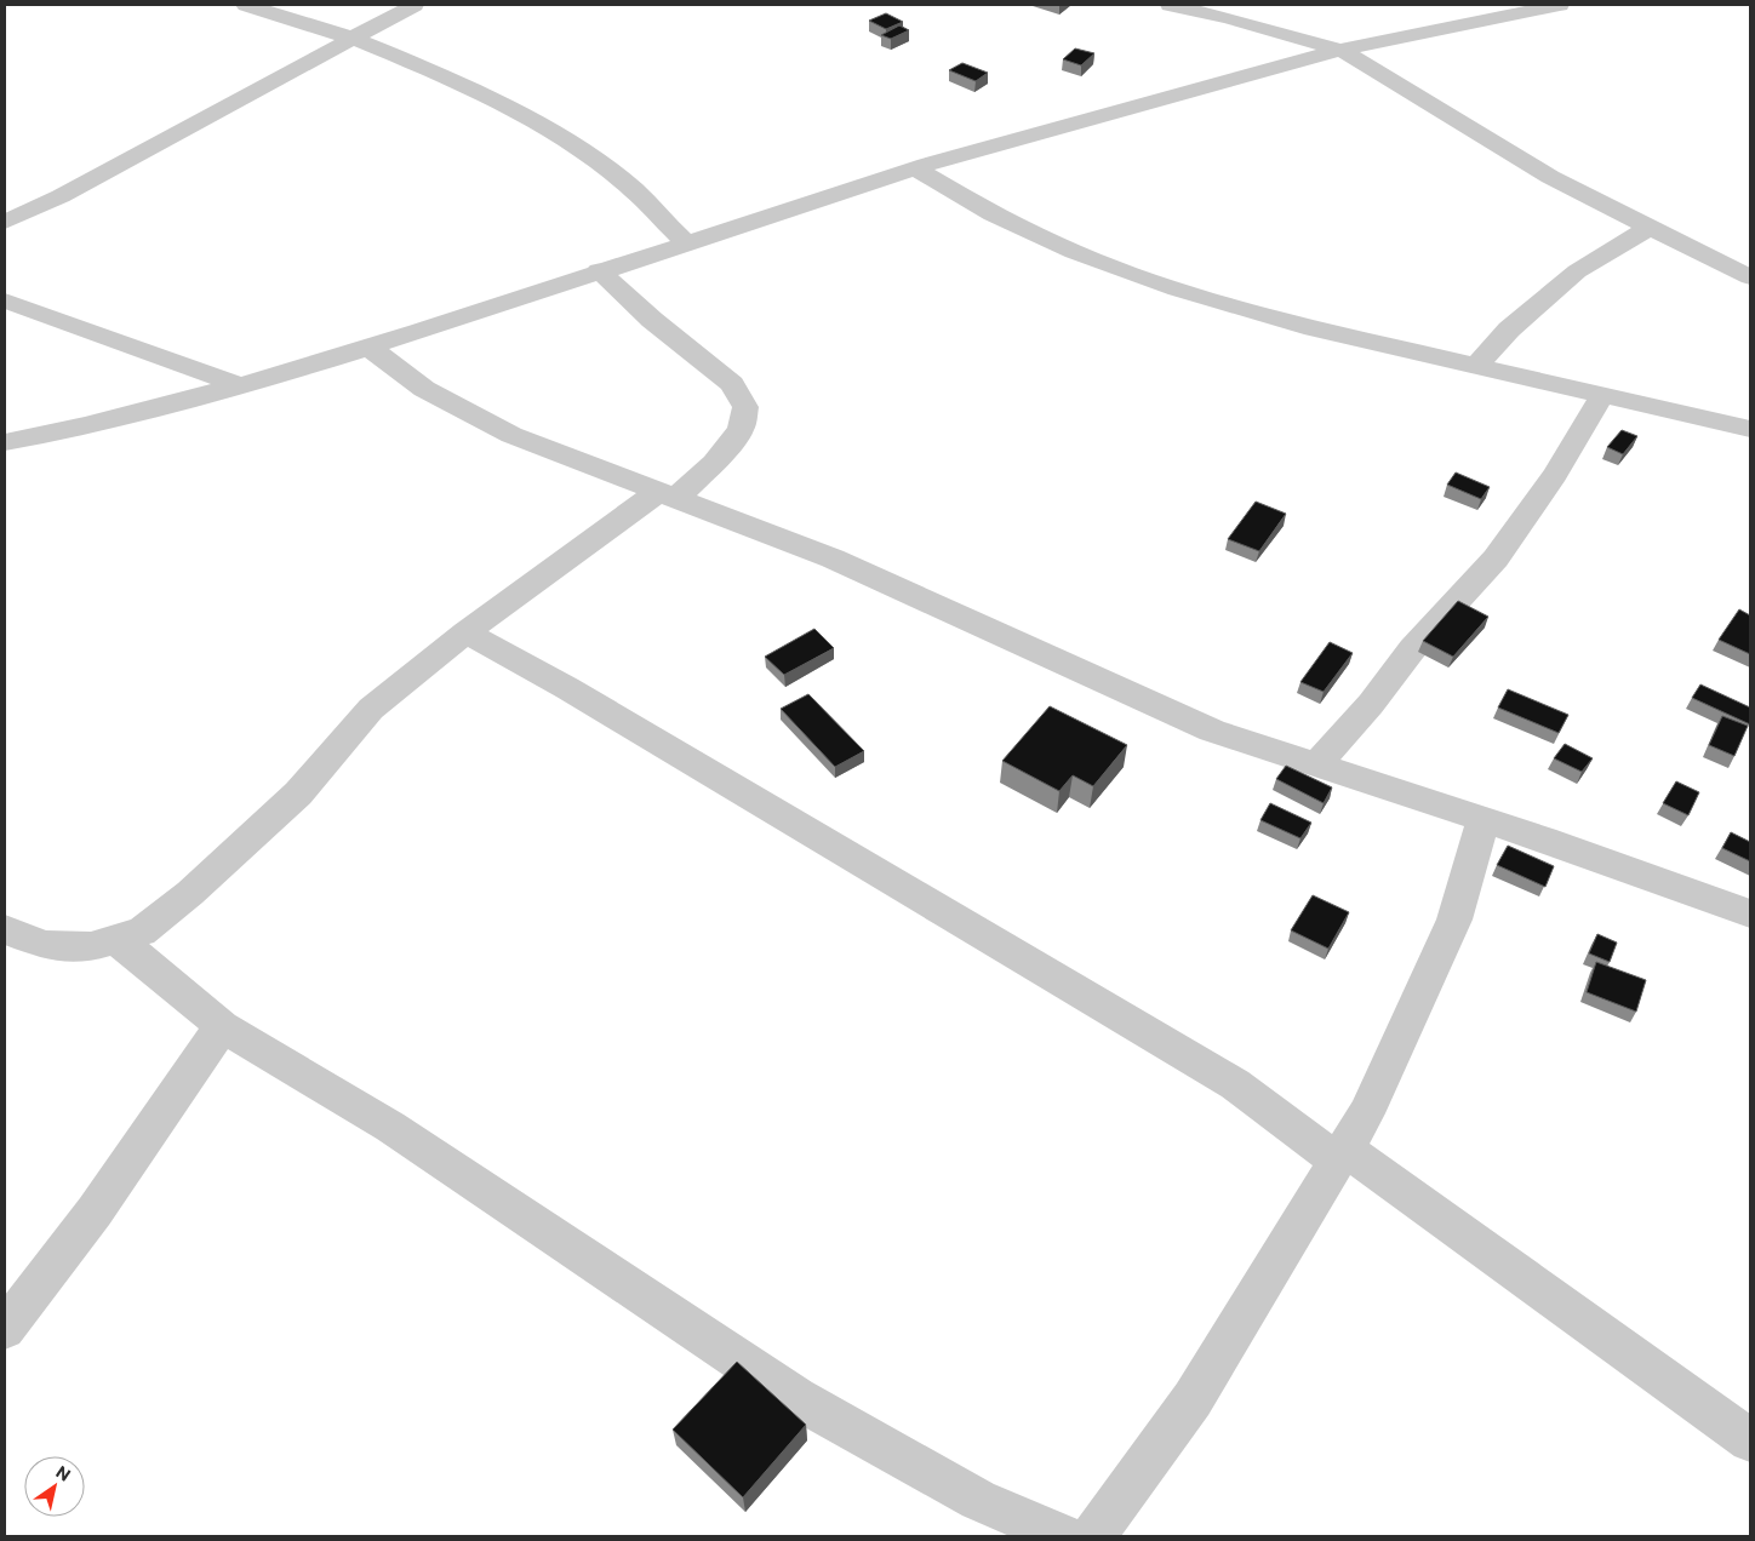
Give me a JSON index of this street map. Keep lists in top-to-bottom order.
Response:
{
  "north": "top right"
}
